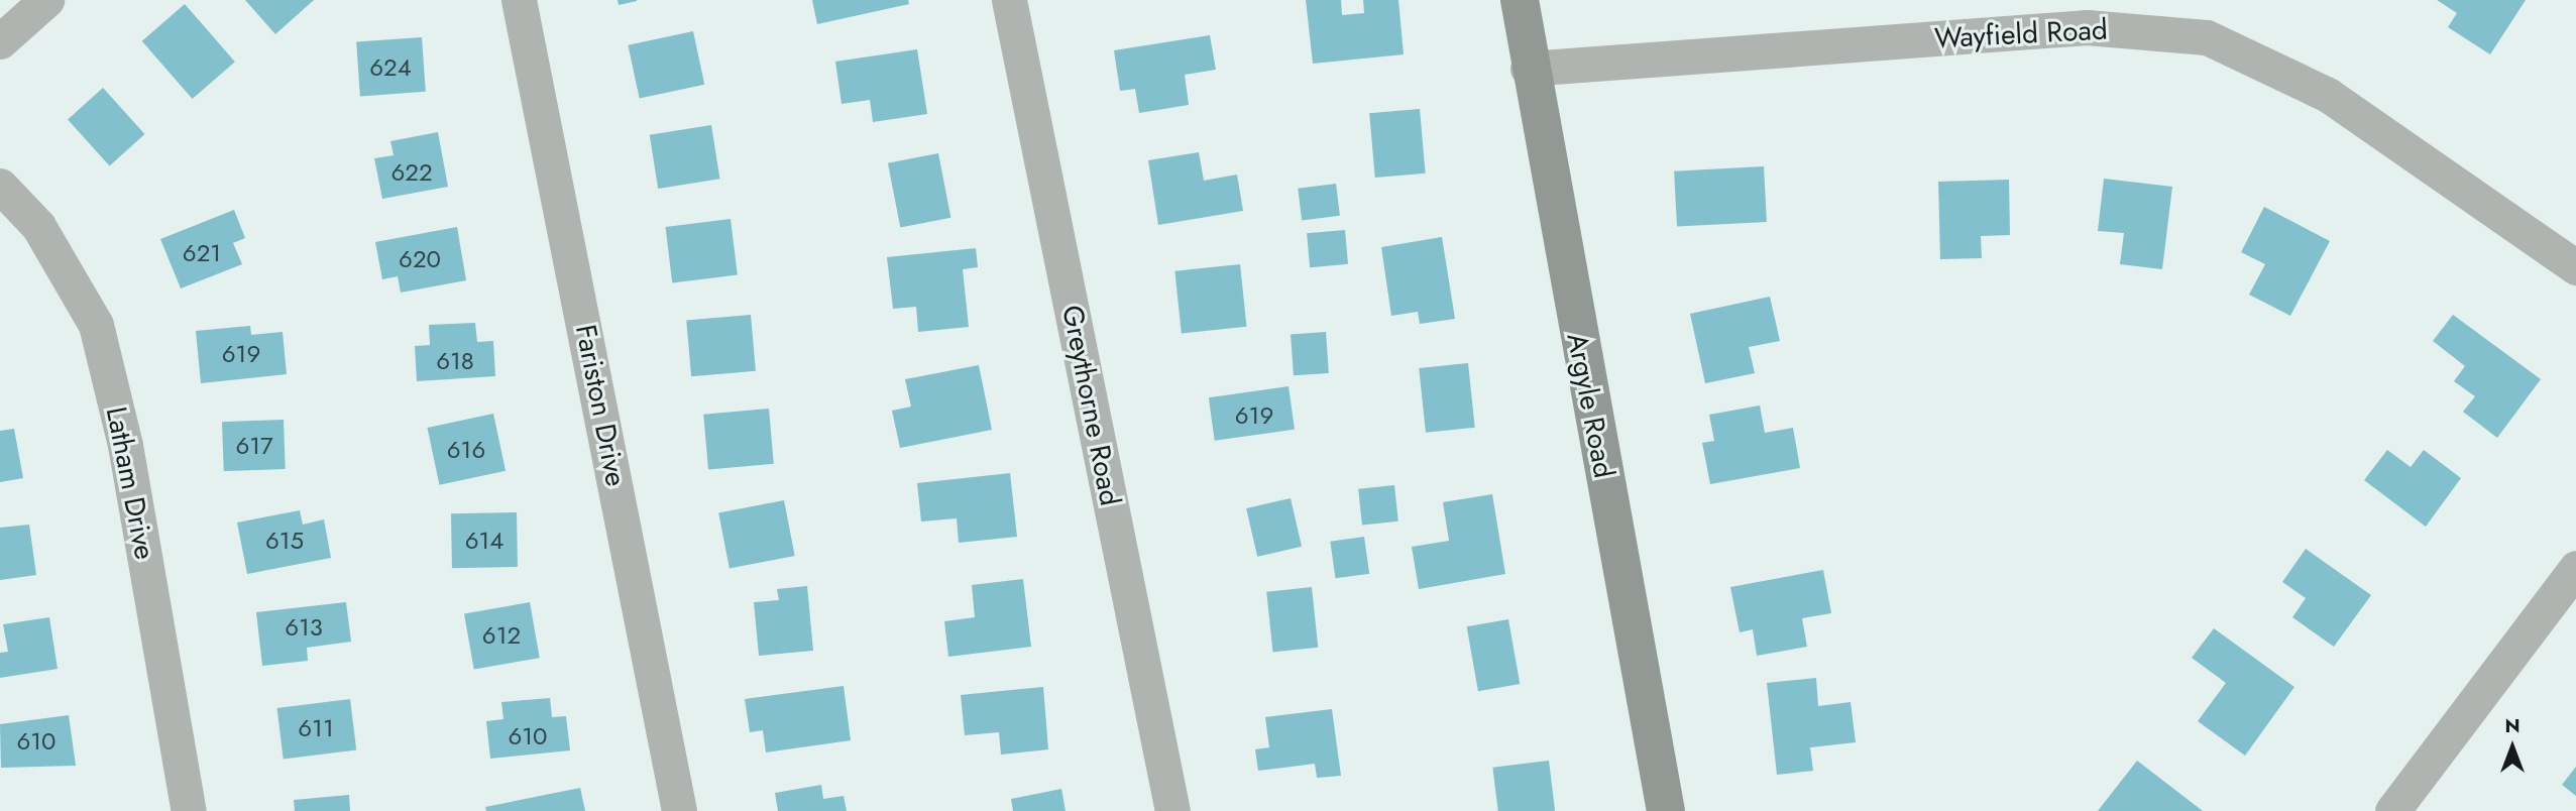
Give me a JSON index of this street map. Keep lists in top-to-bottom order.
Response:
{
  "streets": {
    "street": [
      "Wayfield Road",
      "Fariston Drive",
      "Greythorne Road",
      "Argyle Road",
      "Latham Drive"
    ]
  },
  "crossings": [
    ["Wayfield Road", "Argyle Road"]
  ],
  "house_numbers": [
    "624",
    "622",
    "621",
    "620",
    "619",
    "618",
    "619",
    "617",
    "616",
    "615",
    "614",
    "613",
    "612",
    "611",
    "610",
    "610"
  ],
  "north": "top"
}
